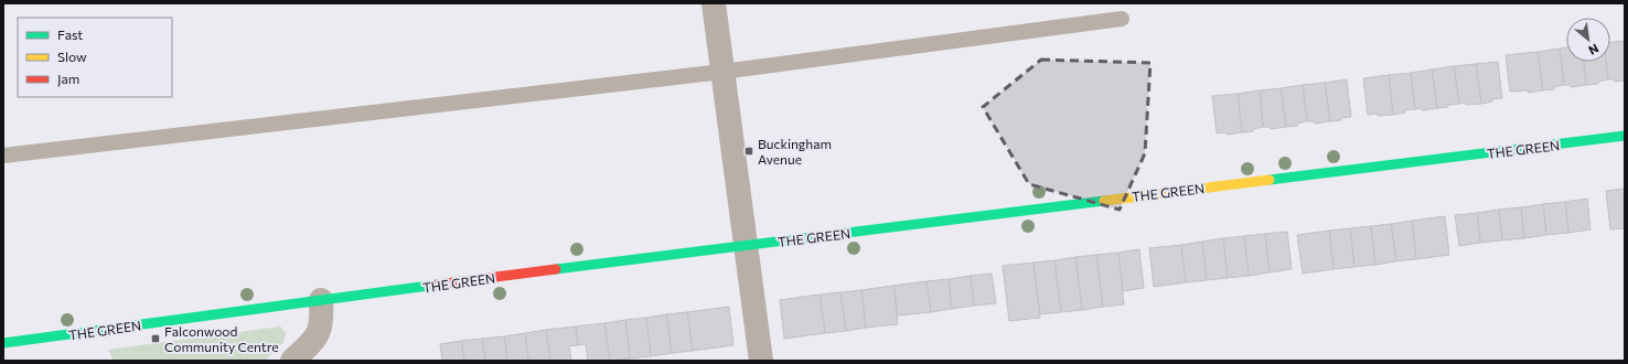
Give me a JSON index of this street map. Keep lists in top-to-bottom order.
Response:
{
  "streets": {
    "street": ["THE GREEN"]
  },
  "places": {
    "transit": ["Buckingham Avenue", "Falconwood Community Centre"]
  },
  "legend": ["Fast", "Slow", "Jam"],
  "north": "bottom right"
}
